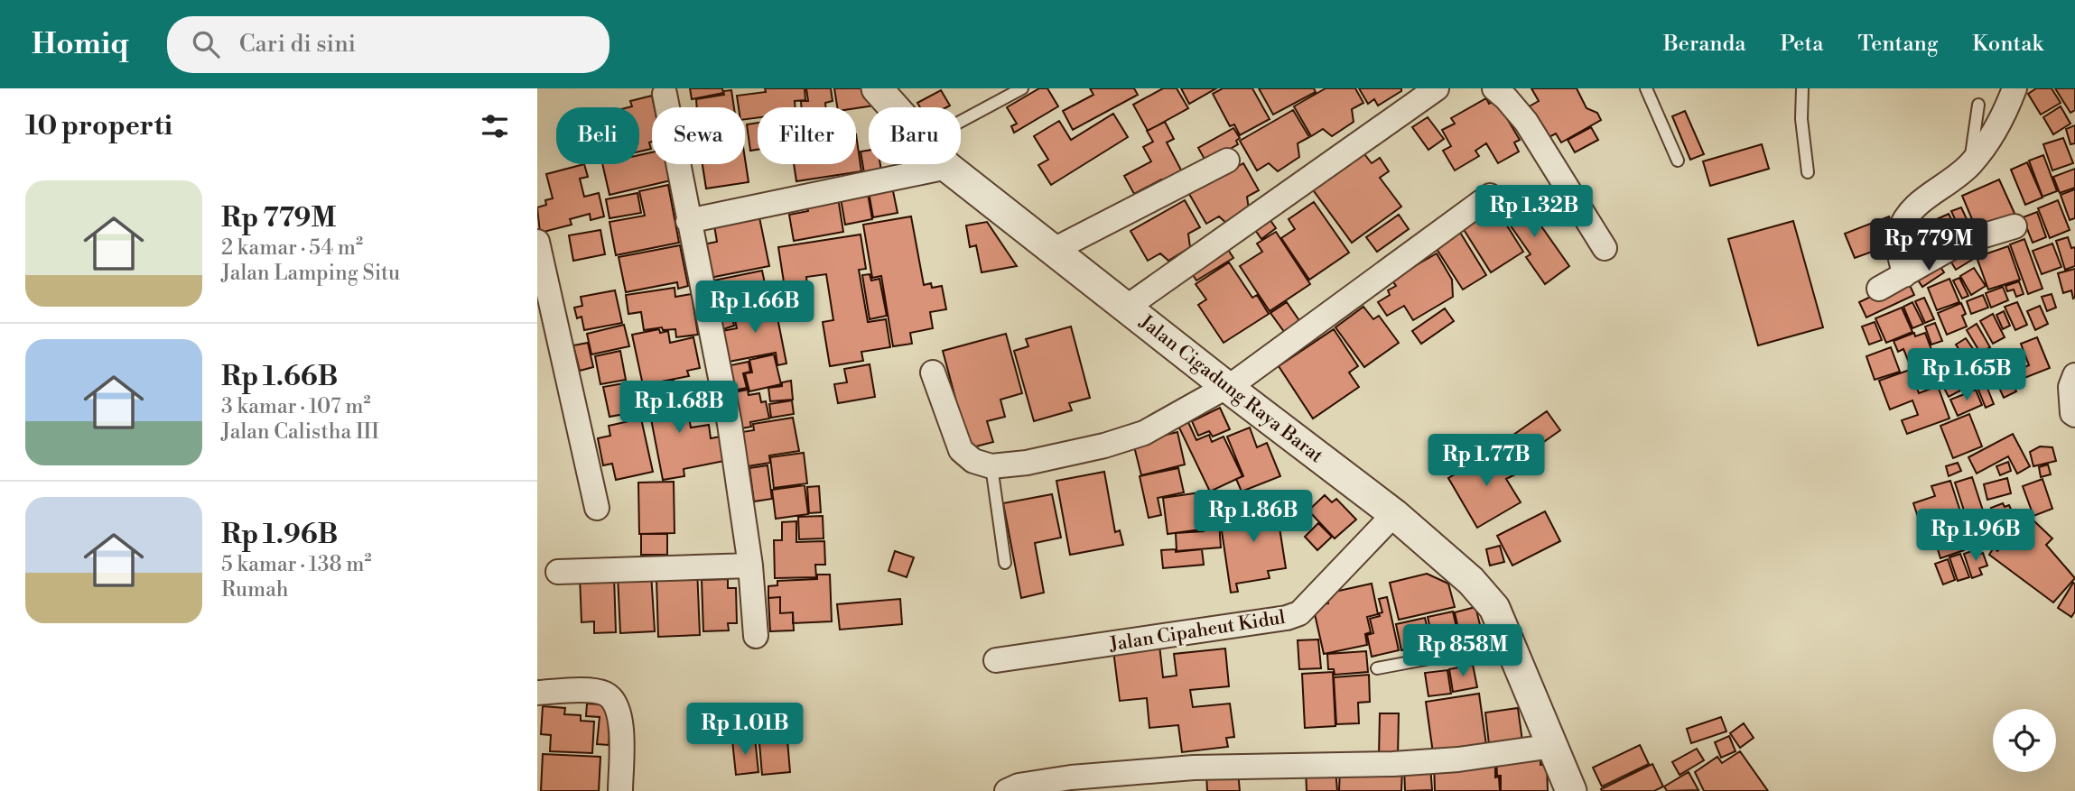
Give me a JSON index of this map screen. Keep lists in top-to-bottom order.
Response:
{
  "streets": {
    "street": ["Jalan Cigadung Raya Barat", "Jalan Cipaheut Kidul"]
  },
  "crossings": [
    ["Jalan Cigadung Raya Barat", "Jalan Cipaheut Kidul"]
  ],
  "page": {
    "header": "Homiq",
    "search": "Cari di sini",
    "nav": [
      "Beranda",
      "Peta",
      "Tentang",
      "Kontak"
    ],
    "heading": "10 properti",
    "chip": [
      "Beli",
      "Sewa",
      "Filter",
      "Baru"
    ],
    "list": [
      {
        "name": "Rp 779M",
        "note": "2 kamar · 54 m² · Jalan Lamping Situ"
      },
      {
        "name": "Rp 1.66B",
        "note": "3 kamar · 107 m² · Jalan Calistha III"
      },
      {
        "name": "Rp 1.96B",
        "note": "5 kamar · 138 m² · Rumah"
      }
    ],
    "price": [
      "Rp 1.32B",
      "Rp 779M",
      "Rp 1.66B",
      "Rp 1.65B",
      "Rp 1.68B",
      "Rp 1.77B",
      "Rp 1.86B",
      "Rp 1.96B",
      "Rp 858M",
      "Rp 1.01B"
    ]
  }
}
